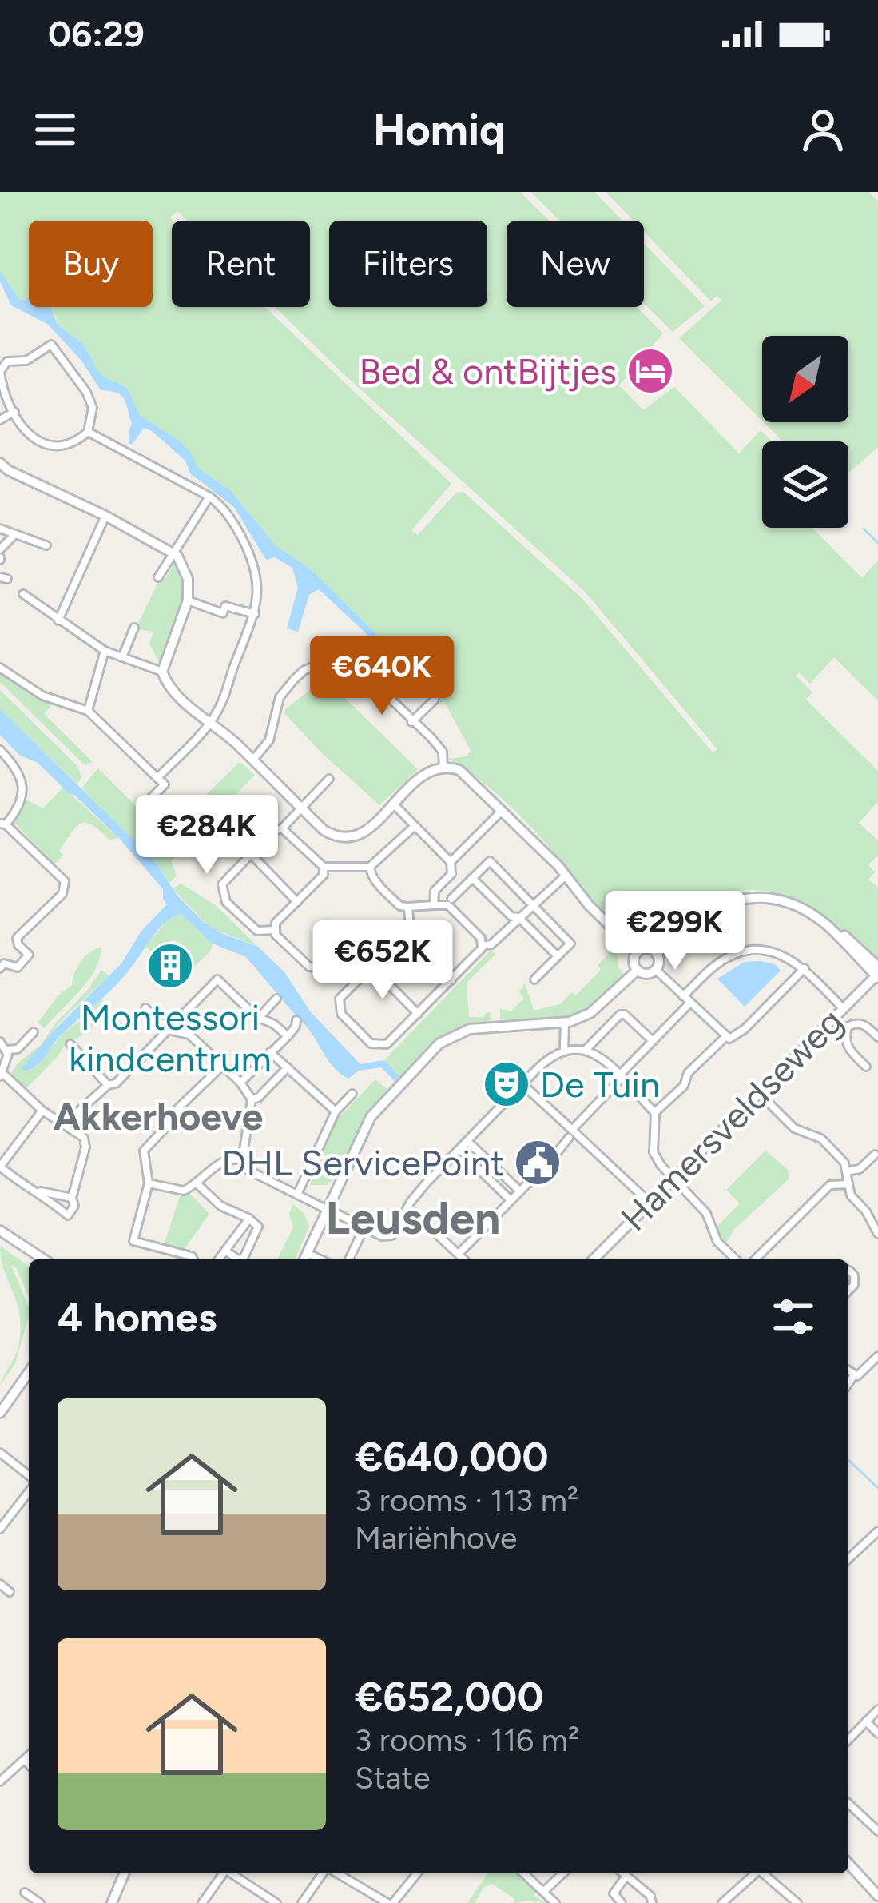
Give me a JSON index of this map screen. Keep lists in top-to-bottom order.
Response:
{
  "streets": {
    "street": ["Hamersveldseweg"]
  },
  "districts": ["Akkerhoeve", "Leusden"],
  "places": {
    "hotel": ["Bed & ontBijtjes"],
    "building": ["Montessori kindcentrum"],
    "theatre": ["De Tuin"],
    "public building": ["DHL ServicePoint"]
  },
  "north": "bottom left",
  "page": {
    "status": "06:29",
    "header": "Homiq",
    "chip": [
      "Buy",
      "Rent",
      "Filters",
      "New"
    ],
    "price": [
      "€640K",
      "€284K",
      "€299K",
      "€652K"
    ],
    "heading": "4 homes",
    "list": [
      {
        "name": "€640,000",
        "note": "3 rooms · 113 m² · Mariënhove"
      },
      {
        "name": "€652,000",
        "note": "3 rooms · 116 m² · State"
      }
    ]
  }
}
